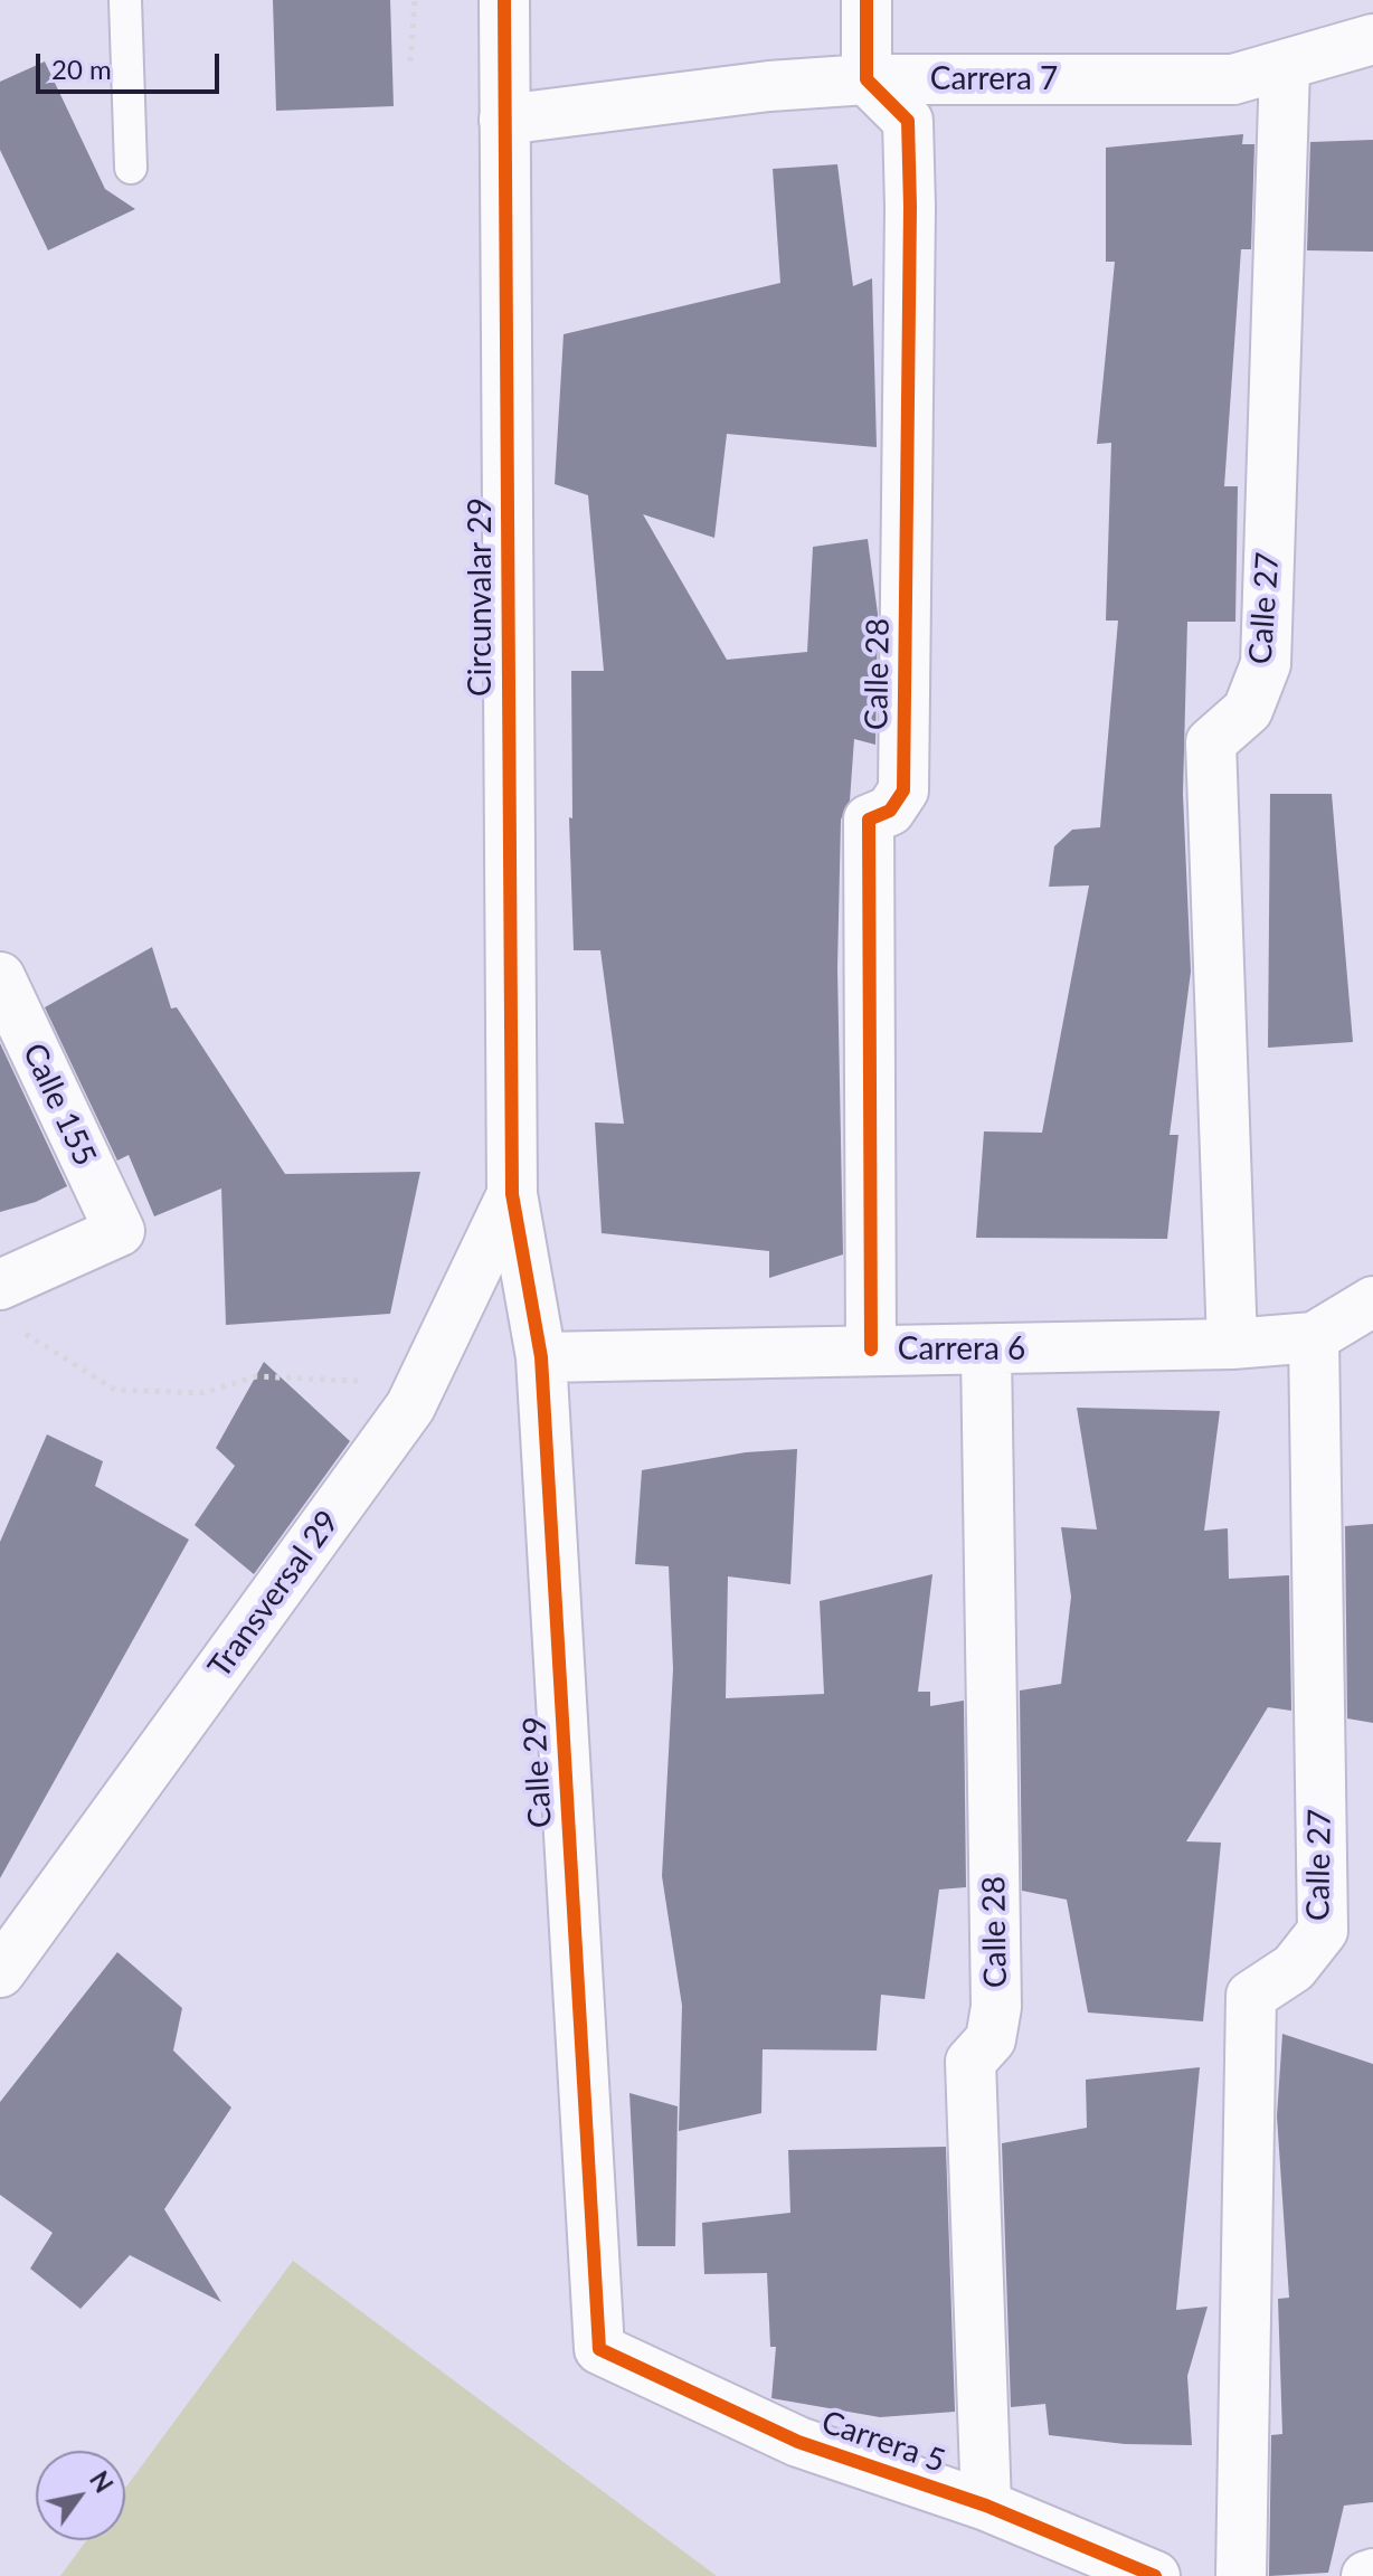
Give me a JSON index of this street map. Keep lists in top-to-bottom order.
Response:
{
  "streets": {
    "street": [
      "Carrera 7",
      "Circunvalar 29",
      "Calle 27",
      "Calle 28",
      "Calle 155",
      "Carrera 6",
      "Transversal 29",
      "Calle 29",
      "Carrera 5"
    ]
  },
  "crossings": [
    ["Carrera 7", "Circunvalar 29"],
    ["Carrera 7", "Calle 27"],
    ["Carrera 7", "Calle 28"],
    ["Circunvalar 29", "Transversal 29"],
    ["Circunvalar 29", "Calle 29"],
    ["Calle 27", "Carrera 6"],
    ["Calle 28", "Carrera 6"],
    ["Calle 28", "Carrera 5"],
    ["Carrera 6", "Calle 29"],
    ["Transversal 29", "Calle 29"],
    ["Calle 29", "Carrera 5"]
  ],
  "scale_bar": "20 m",
  "north": "top right"
}
